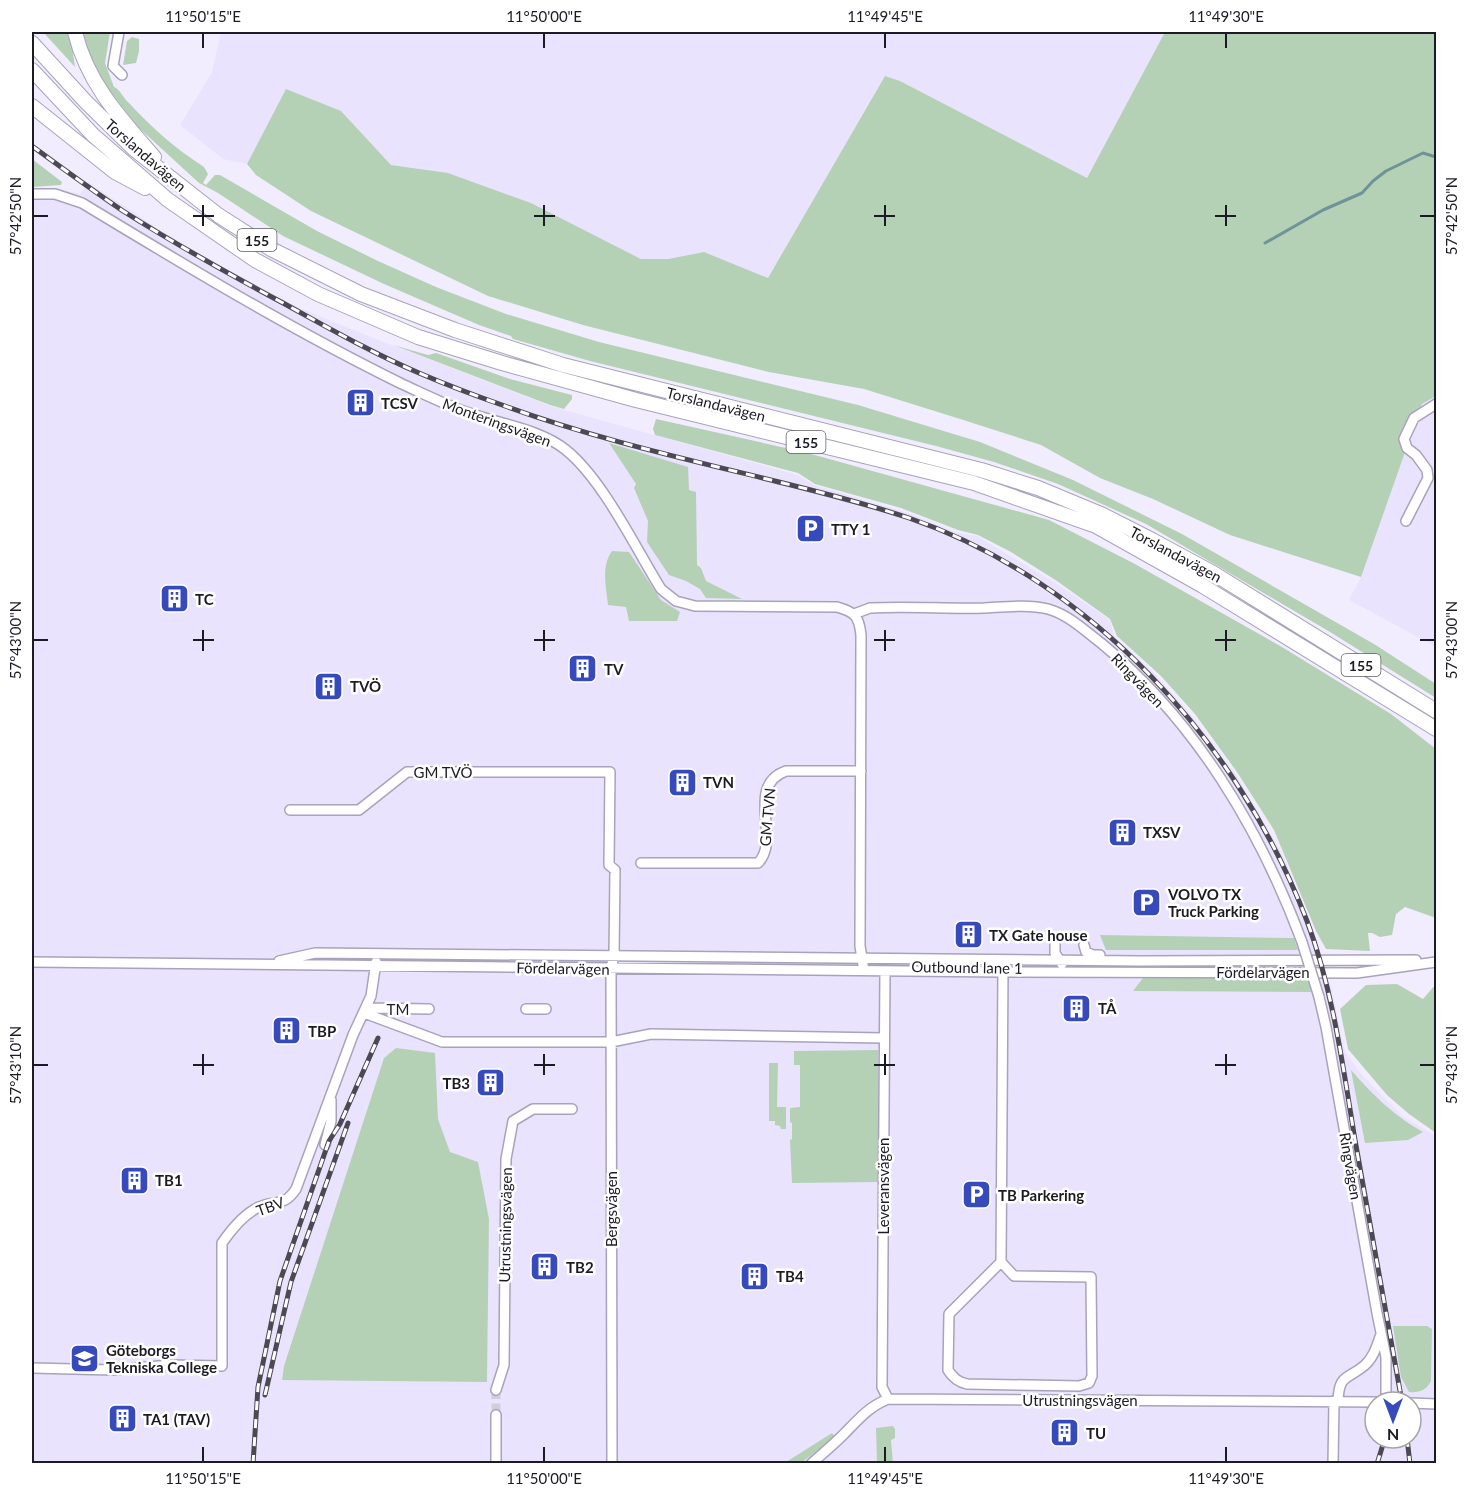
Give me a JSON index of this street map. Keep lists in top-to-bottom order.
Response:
{
  "streets": {
    "main road": ["Torslandavägen", "155"],
    "street": [
      "Monteringsvägen",
      "Ringvägen",
      "GM TVÖ",
      "GM TVN",
      "Outbound lane 1",
      "Fördelarvägen",
      "TM",
      "Leveransvägen",
      "TBV",
      "Bergsvägen",
      "Utrustningsvägen"
    ]
  },
  "crossings": [
    ["Monteringsvägen", "Ringvägen"],
    ["GM TVÖ", "Fördelarvägen"],
    ["GM TVÖ", "Bergsvägen"],
    ["Outbound lane 1", "Fördelarvägen"],
    ["Fördelarvägen", "TBV"],
    ["Fördelarvägen", "Bergsvägen"],
    ["TM", "TBV"],
    ["Leveransvägen", "Utrustningsvägen"]
  ],
  "places": {
    "building": [
      "TCSV",
      "TC",
      "TV",
      "TVÖ",
      "TVN",
      "TXSV",
      "TX Gate house",
      "TÅ",
      "TBP",
      "TB3",
      "TB1",
      "TB2",
      "TB4",
      "TA1 (TAV)",
      "TU"
    ],
    "parking": ["TTY 1", "VOLVO TX Truck Parking", "TB Parkering"],
    "school or university": ["Göteborgs Tekniska College"]
  },
  "north": "bottom",
  "coordinates": [
    "11°50'15\"E",
    "11°50'00\"E",
    "11°49'45\"E",
    "11°49'30\"E",
    "57°42'50\"N",
    "57°43'00\"N",
    "57°43'10\"N"
  ]
}
